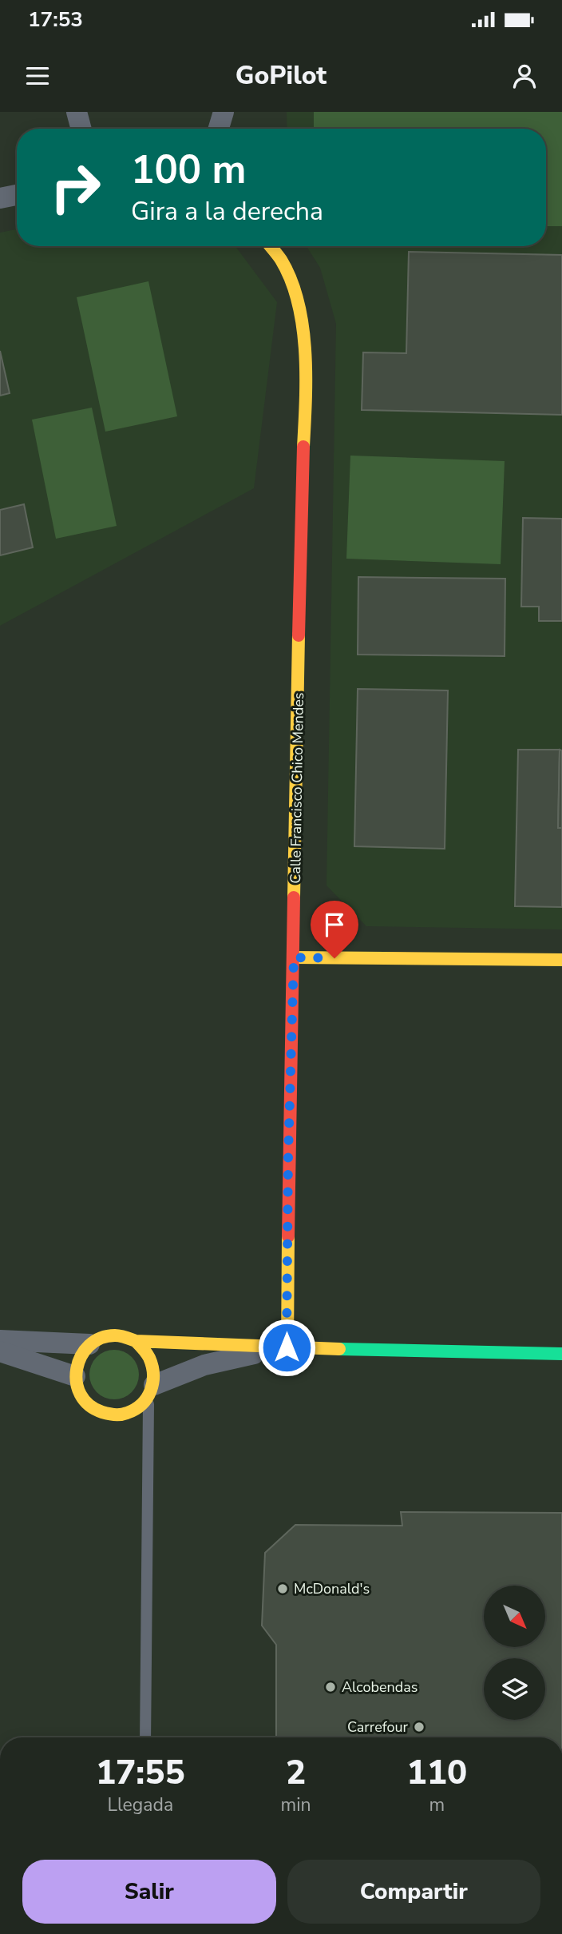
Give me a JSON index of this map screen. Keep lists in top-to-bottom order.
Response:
{
  "streets": {
    "street": ["Calle Francisco Chico Mendes"]
  },
  "places": ["McDonald's", "Alcobendas", "Carrefour"],
  "north": "bottom right",
  "page": {
    "status": "17:53",
    "header": "GoPilot",
    "turn": ["100 m", "Gira a la derecha"],
    "eta": [
      "17:55",
      "Llegada",
      "2",
      "min",
      "110",
      "m"
    ],
    "buttons": ["Salir", "Compartir"]
  }
}
